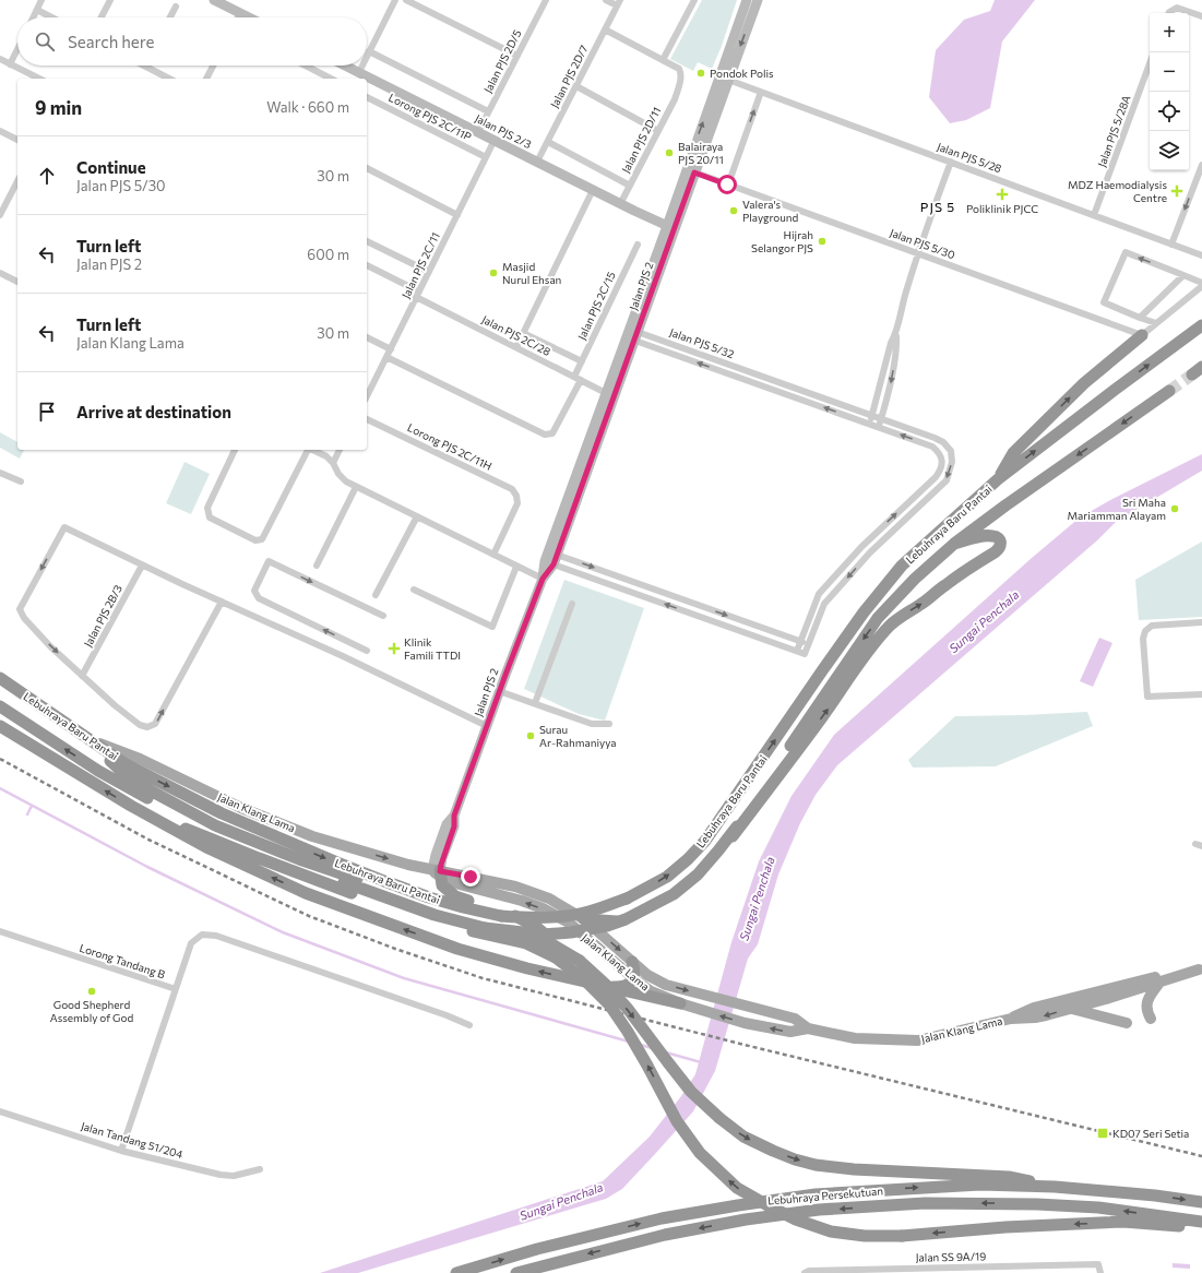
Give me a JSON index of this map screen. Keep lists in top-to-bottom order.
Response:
{
  "streets": {
    "highway": ["Lebuhraya Baru Pantai", "Lebuhraya Persekutuan"],
    "main road": ["Jalan PJS 2/3", "Jalan PJS 2", "Jalan Klang Lama"],
    "street": [
      "Jalan PJS 2D/5",
      "Jalan PJS 2D/7",
      "Lorong PJS 2C/11P",
      "Jalan PJS 5/28A",
      "Jalan PJS 2D/11",
      "Jalan PJS 5/28",
      "Jalan PJS 5/30",
      "Jalan PJS 2C/11",
      "Jalan PJS 2C/15",
      "Jalan PJS 2C/28",
      "Jalan PJS 5/32",
      "Lorong PJS 2C/11H",
      "Jalan PJS 2B/3",
      "Lorong Tandang B",
      "Jalan Tandang 51/204",
      "Jalan SS 9A/19"
    ]
  },
  "crossings": [
    ["Jalan PJS 2D/5", "Jalan PJS 2/3"],
    ["Jalan PJS 2D/7", "Jalan PJS 2/3"],
    ["Lorong PJS 2C/11P", "Jalan PJS 2C/11"],
    ["Jalan PJS 2/3", "Jalan PJS 2D/11"],
    ["Jalan PJS 2/3", "Jalan PJS 2C/11"],
    ["Jalan PJS 2/3", "Jalan PJS 2"],
    ["Jalan PJS 5/28A", "Jalan PJS 5/28"],
    ["Jalan PJS 5/28", "Jalan PJS 2"],
    ["Jalan PJS 5/30", "Jalan PJS 2"],
    ["Jalan PJS 2C/11", "Jalan PJS 2C/15"],
    ["Jalan PJS 2C/11", "Jalan PJS 2C/28"],
    ["Jalan PJS 2", "Jalan PJS 2C/28"],
    ["Jalan PJS 2", "Jalan PJS 5/32"],
    ["Jalan PJS 2", "Jalan Klang Lama"],
    ["Jalan PJS 2C/15", "Jalan PJS 2C/28"],
    ["Lebuhraya Baru Pantai", "Jalan Klang Lama"],
    ["Lorong Tandang B", "Jalan Tandang 51/204"]
  ],
  "districts": ["PJS 5"],
  "water": ["Sungai Penchala"],
  "places": {
    "other": [
      "Pondok Polis",
      "Balairaya PJS 20/11",
      "Valera's Playground",
      "Hijrah Selangor PJS",
      "Masjid Nurul Ehsan",
      "Sri Maha Mariamman Alayam",
      "Surau Ar-Rahmaniyya",
      "Good Shepherd Assembly of God"
    ],
    "health": ["MDZ Haemodialysis Centre", "Poliklinik PJCC", "Klinik Famili TTDI"],
    "transit": ["KD07 Seri Setia"]
  },
  "page": {
    "map_buttons": ["+", "−"],
    "search": "Search here",
    "heading": ["9 min", "Walk · 660 m"],
    "list": [
      ["Continue", "Jalan PJS 5/30", "30 m"],
      ["Turn left", "Jalan PJS 2", "600 m"],
      ["Turn left", "Jalan Klang Lama", "30 m"],
      "Arrive at destination"
    ]
  }
}
